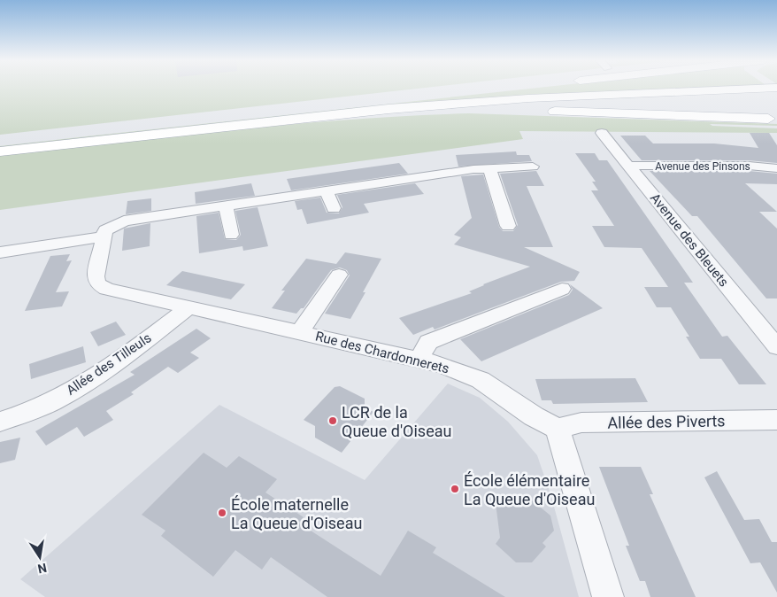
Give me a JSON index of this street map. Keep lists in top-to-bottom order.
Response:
{
  "streets": {
    "street": [
      "Avenue des Pinsons",
      "Avenue des Bleuets",
      "Rue des Chardonnerets",
      "Allée des Tilleuls",
      "Allée des Piverts"
    ]
  },
  "crossings": [
    ["Avenue des Pinsons", "Avenue des Bleuets"],
    ["Rue des Chardonnerets", "Allée des Tilleuls"],
    ["Rue des Chardonnerets", "Allée des Piverts"]
  ],
  "places": ["LCR de la Queue d'Oiseau", "École élémentaire La Queue d'Oiseau", "École maternelle La Queue d'Oiseau"],
  "north": "bottom"
}
